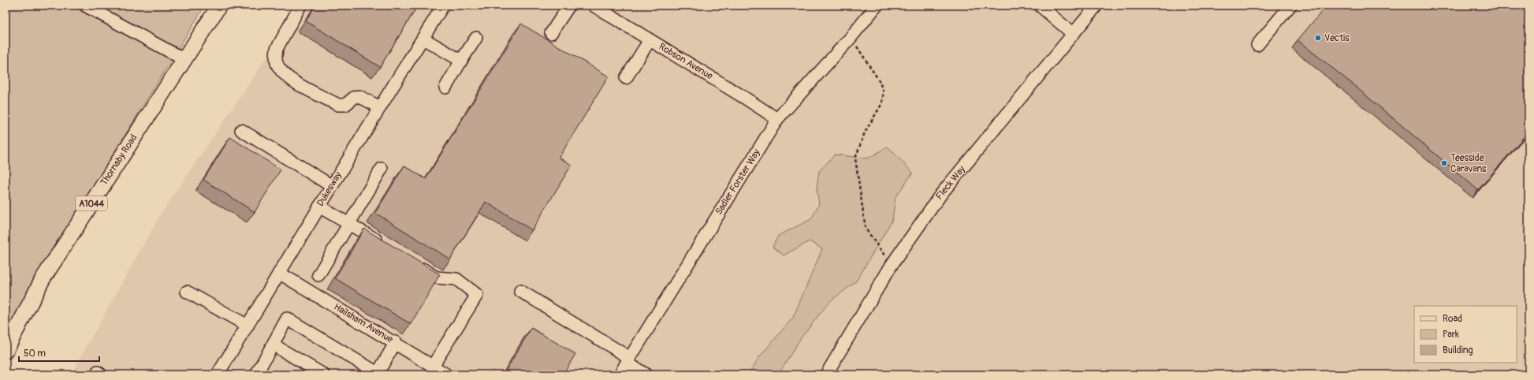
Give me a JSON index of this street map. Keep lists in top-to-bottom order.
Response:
{
  "streets": {
    "main road": ["Thornaby Road", "A1044"],
    "street": [
      "Robson Avenue",
      "Sadler Forster Way",
      "Fleck Way",
      "Dukesway",
      "Hailsham Avenue"
    ]
  },
  "crossings": [
    ["Robson Avenue", "Sadler Forster Way"],
    ["Dukesway", "Hailsham Avenue"]
  ],
  "places": ["Vectis", "Teesside Caravans"],
  "legend": ["Road", "Park", "Building"],
  "scale_bar": "50 m"
}
